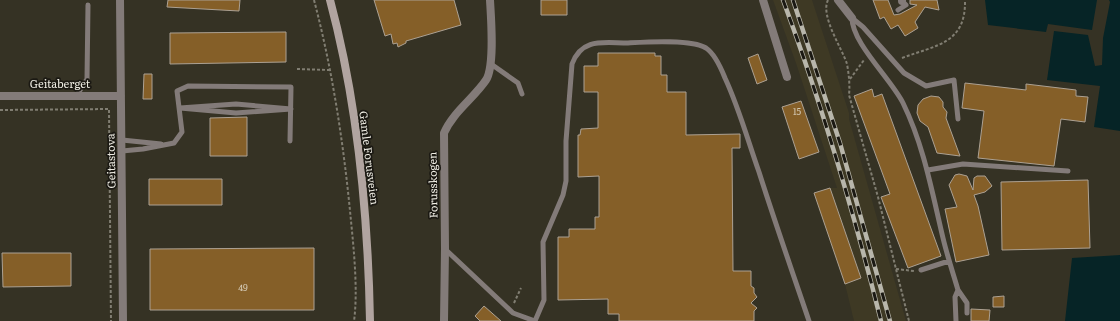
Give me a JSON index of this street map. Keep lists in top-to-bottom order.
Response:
{
  "streets": {
    "main road": ["Gamle Forusveien"],
    "street": ["Geitaberget", "Geitastova", "Forusskogen"]
  },
  "crossings": [
    ["Geitaberget", "Geitastova"]
  ],
  "house_numbers": ["15", "49"]
}
